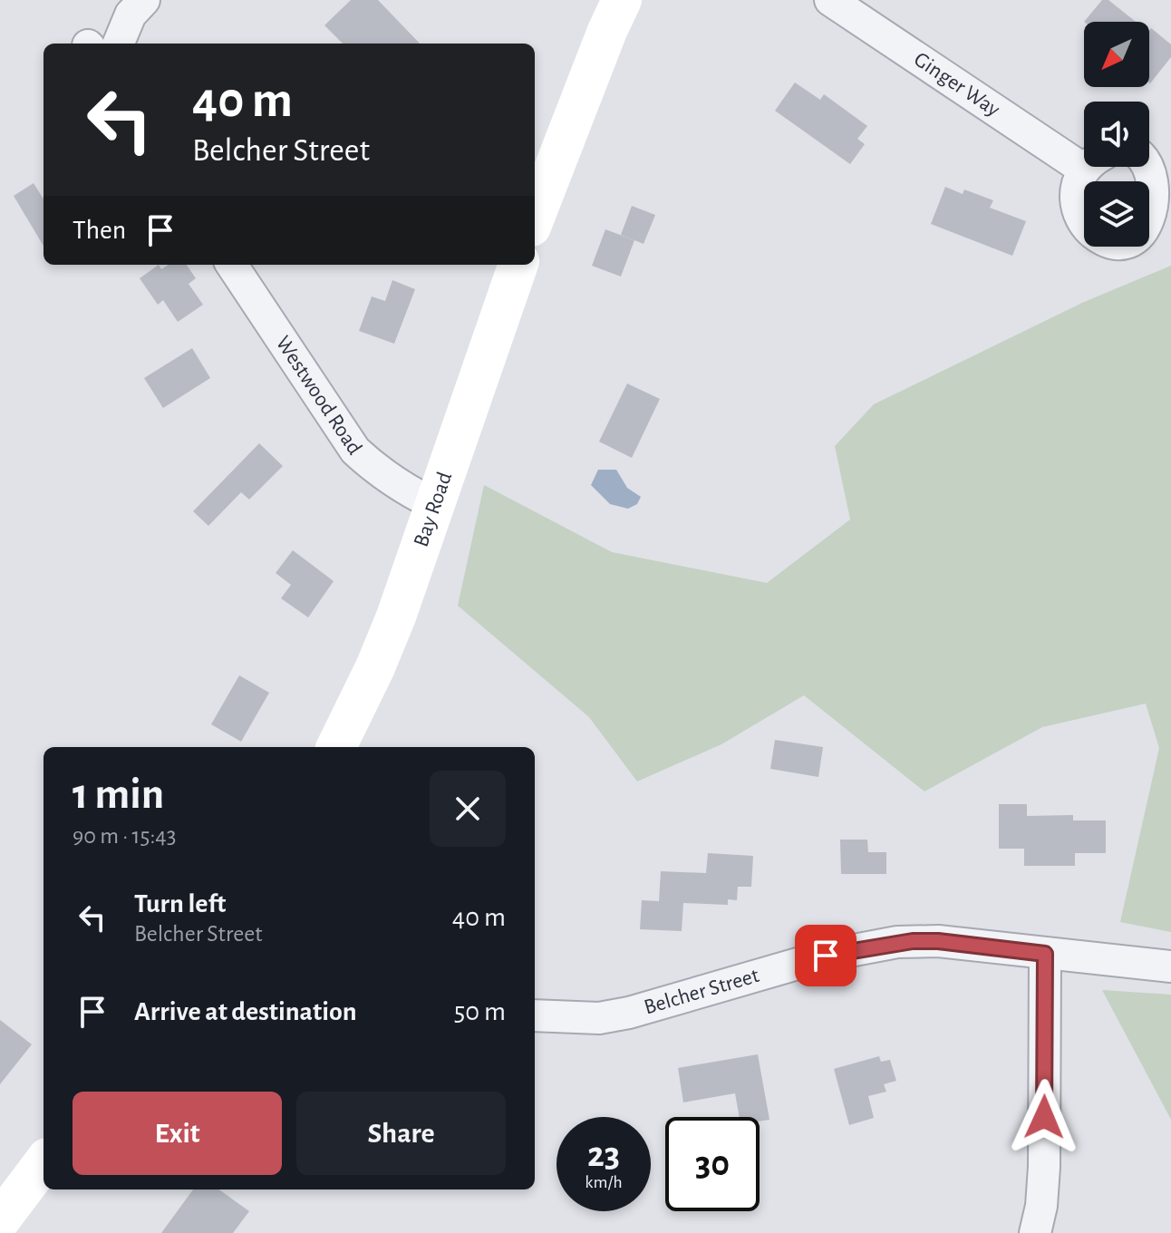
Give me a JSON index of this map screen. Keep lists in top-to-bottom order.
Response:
{
  "streets": {
    "main road": ["Bay Road"],
    "street": ["Ginger Way", "Westwood Road", "Belcher Street"]
  },
  "crossings": [
    ["Westwood Road", "Bay Road"]
  ],
  "north": "bottom left",
  "page": {
    "turn": ["40 m", "Belcher Street"],
    "then": "Then",
    "heading": ["1 min", "90 m · 15:43"],
    "list": [
      {
        "name": "Turn left",
        "note": "Belcher Street",
        "value": "40 m"
      },
      {
        "name": "Arrive at destination",
        "value": "50 m"
      }
    ],
    "buttons": ["Exit", "Share"],
    "speed": "23 km/h",
    "limit": "30"
  }
}
